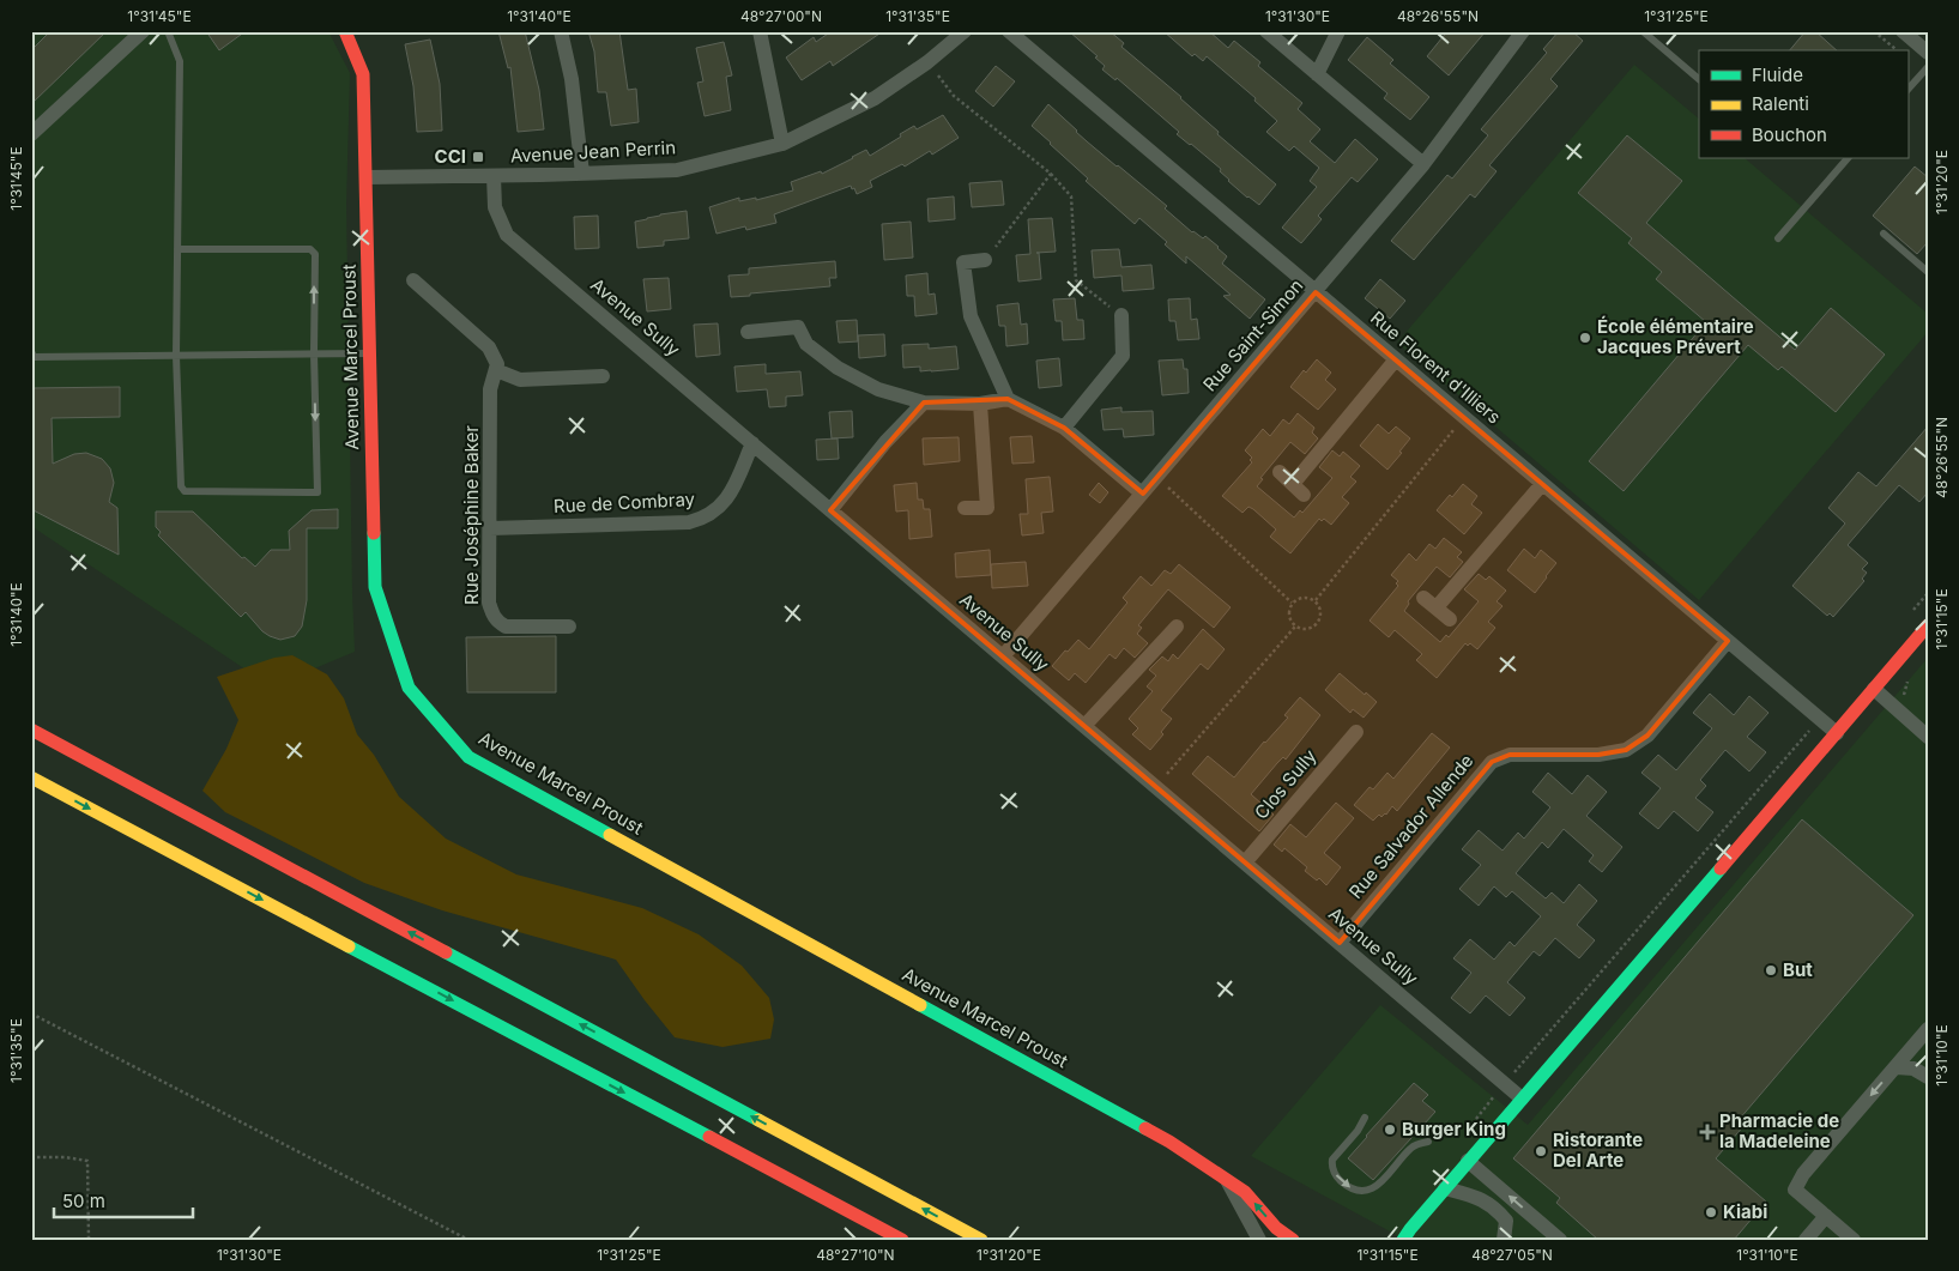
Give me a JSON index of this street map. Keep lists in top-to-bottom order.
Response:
{
  "streets": {
    "street": [
      "Avenue Jean Perrin",
      "Avenue Sully",
      "Rue Saint-Simon",
      "Avenue Marcel Proust",
      "Rue Florent d'Illiers",
      "Rue de Combray",
      "Rue Joséphine Baker",
      "Clos Sully",
      "Rue Salvador Allende"
    ]
  },
  "crossings": [
    ["Avenue Jean Perrin", "Avenue Sully"],
    ["Avenue Jean Perrin", "Avenue Marcel Proust"],
    ["Avenue Sully", "Rue Saint-Simon"],
    ["Avenue Sully", "Rue de Combray"],
    ["Avenue Sully", "Clos Sully"],
    ["Avenue Sully", "Rue Salvador Allende"],
    ["Rue Saint-Simon", "Rue Florent d'Illiers"],
    ["Rue Florent d'Illiers", "Rue Salvador Allende"],
    ["Rue de Combray", "Rue Joséphine Baker"]
  ],
  "places": {
    "transit": ["CCI"],
    "other": [
      "École élémentaire Jacques Prévert",
      "But",
      "Burger King",
      "Ristorante Del Arte",
      "Kiabi"
    ],
    "health": ["Pharmacie de la Madeleine"]
  },
  "legend": ["Fluide", "Ralenti", "Bouchon"],
  "scale_bar": "50 m",
  "coordinates": [
    "1°31'45\"E",
    "1°31'40\"E",
    "48°27'00\"N",
    "1°31'35\"E",
    "1°31'30\"E",
    "48°26'55\"N",
    "1°31'25\"E",
    "1°31'20\"E",
    "1°31'15\"E",
    "1°31'10\"E",
    "48°27'10\"N",
    "48°27'05\"N"
  ]
}
